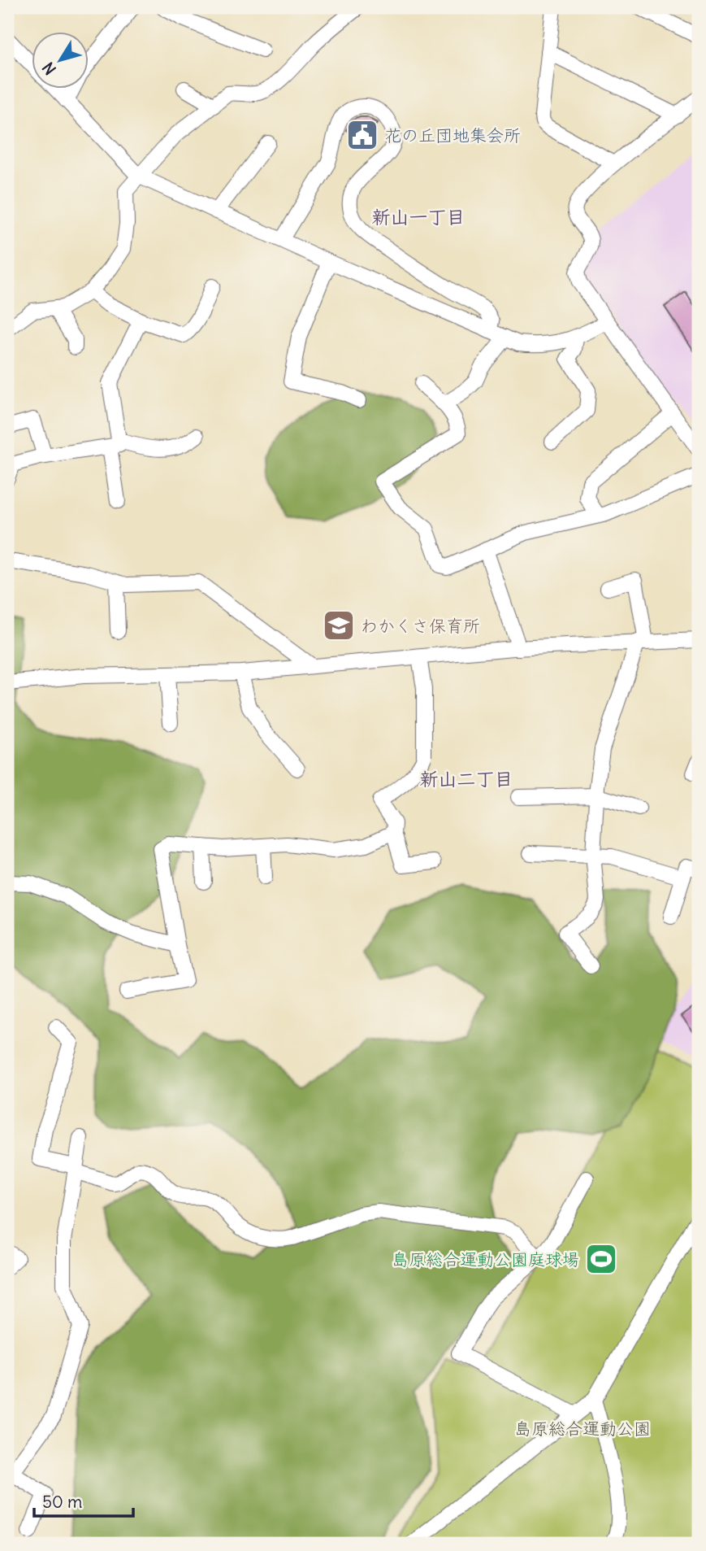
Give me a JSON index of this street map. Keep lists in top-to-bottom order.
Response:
{
  "districts": ["新山一丁目", "新山二丁目"],
  "parks": ["島原総合運動公園"],
  "places": {
    "public building": ["花の丘団地集会所"],
    "school or university": ["わかくさ保育所"],
    "sports": ["島原総合運動公園庭球場"]
  },
  "scale_bar": "50 m",
  "north": "bottom left"
}
